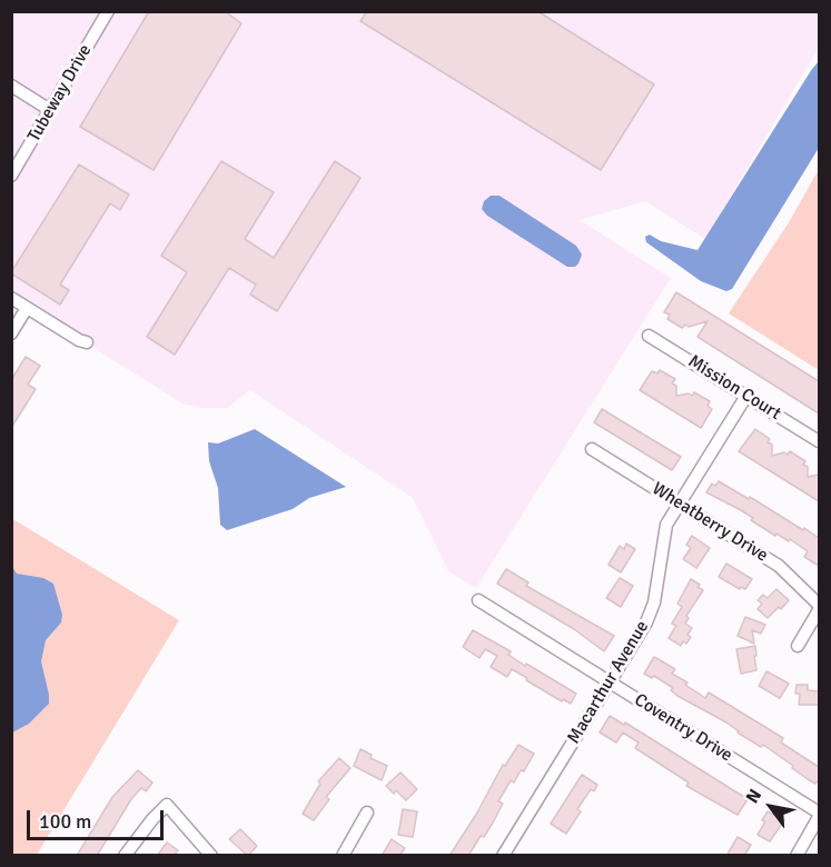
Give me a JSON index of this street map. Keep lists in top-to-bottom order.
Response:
{
  "streets": {
    "street": [
      "Tubeway Drive",
      "Mission Court",
      "Wheatberry Drive",
      "Macarthur Avenue",
      "Coventry Drive"
    ]
  },
  "crossings": [
    ["Mission Court", "Macarthur Avenue"],
    ["Wheatberry Drive", "Macarthur Avenue"],
    ["Macarthur Avenue", "Coventry Drive"]
  ],
  "scale_bar": "100 m",
  "north": "top left"
}
